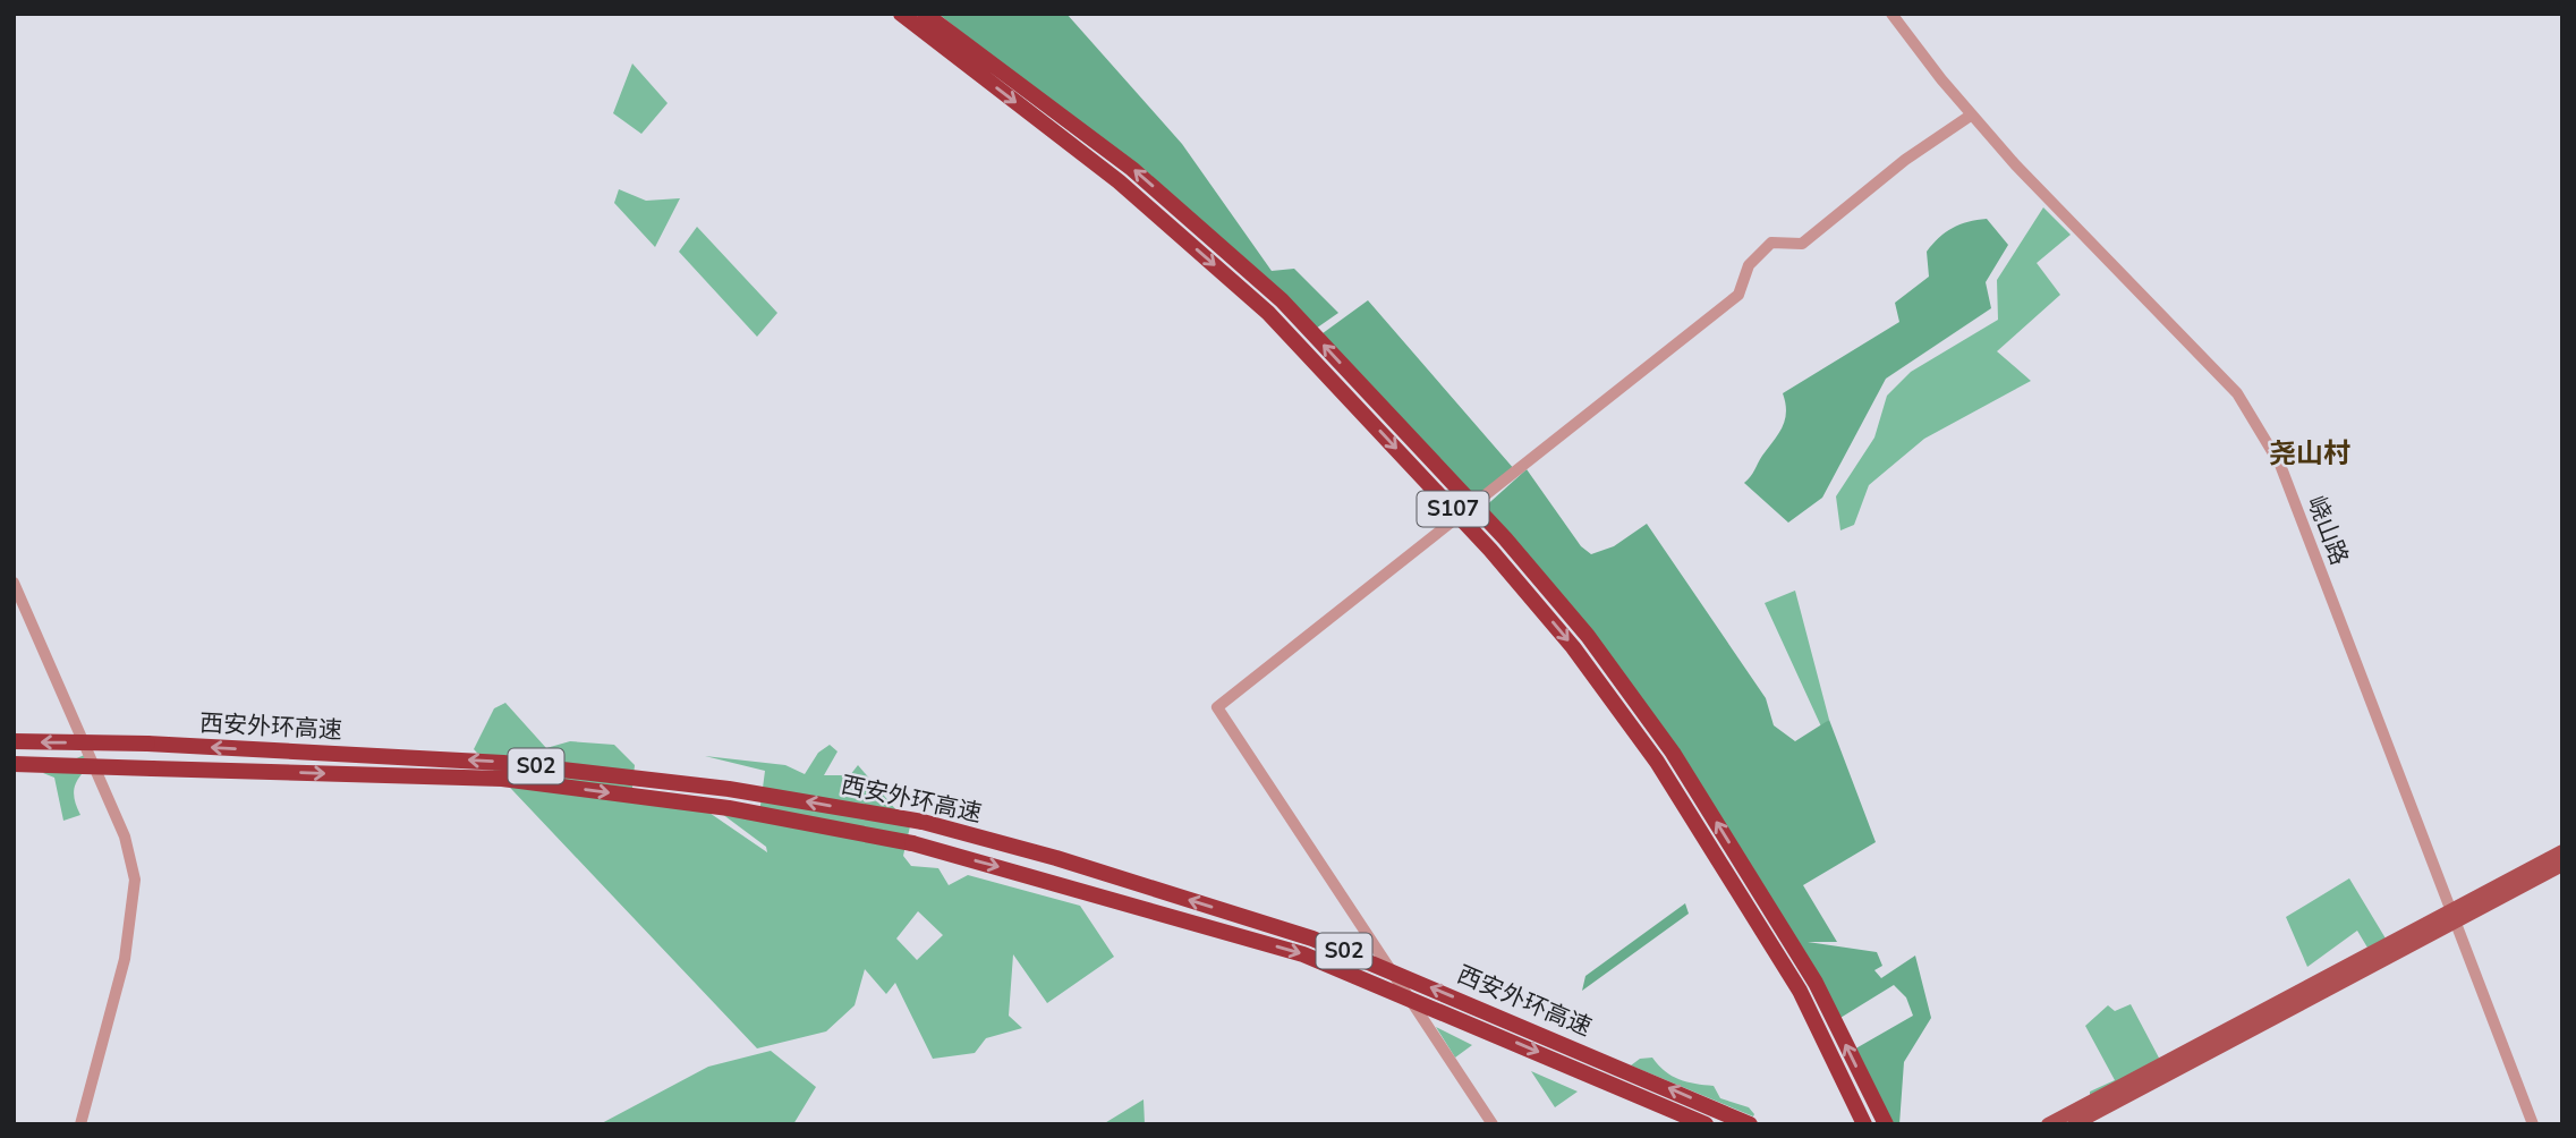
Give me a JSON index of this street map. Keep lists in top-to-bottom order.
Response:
{
  "streets": {
    "highway": ["S107", "西安外环高速", "S02"],
    "street": ["峣山路"]
  },
  "districts": ["尧山村"]
}
